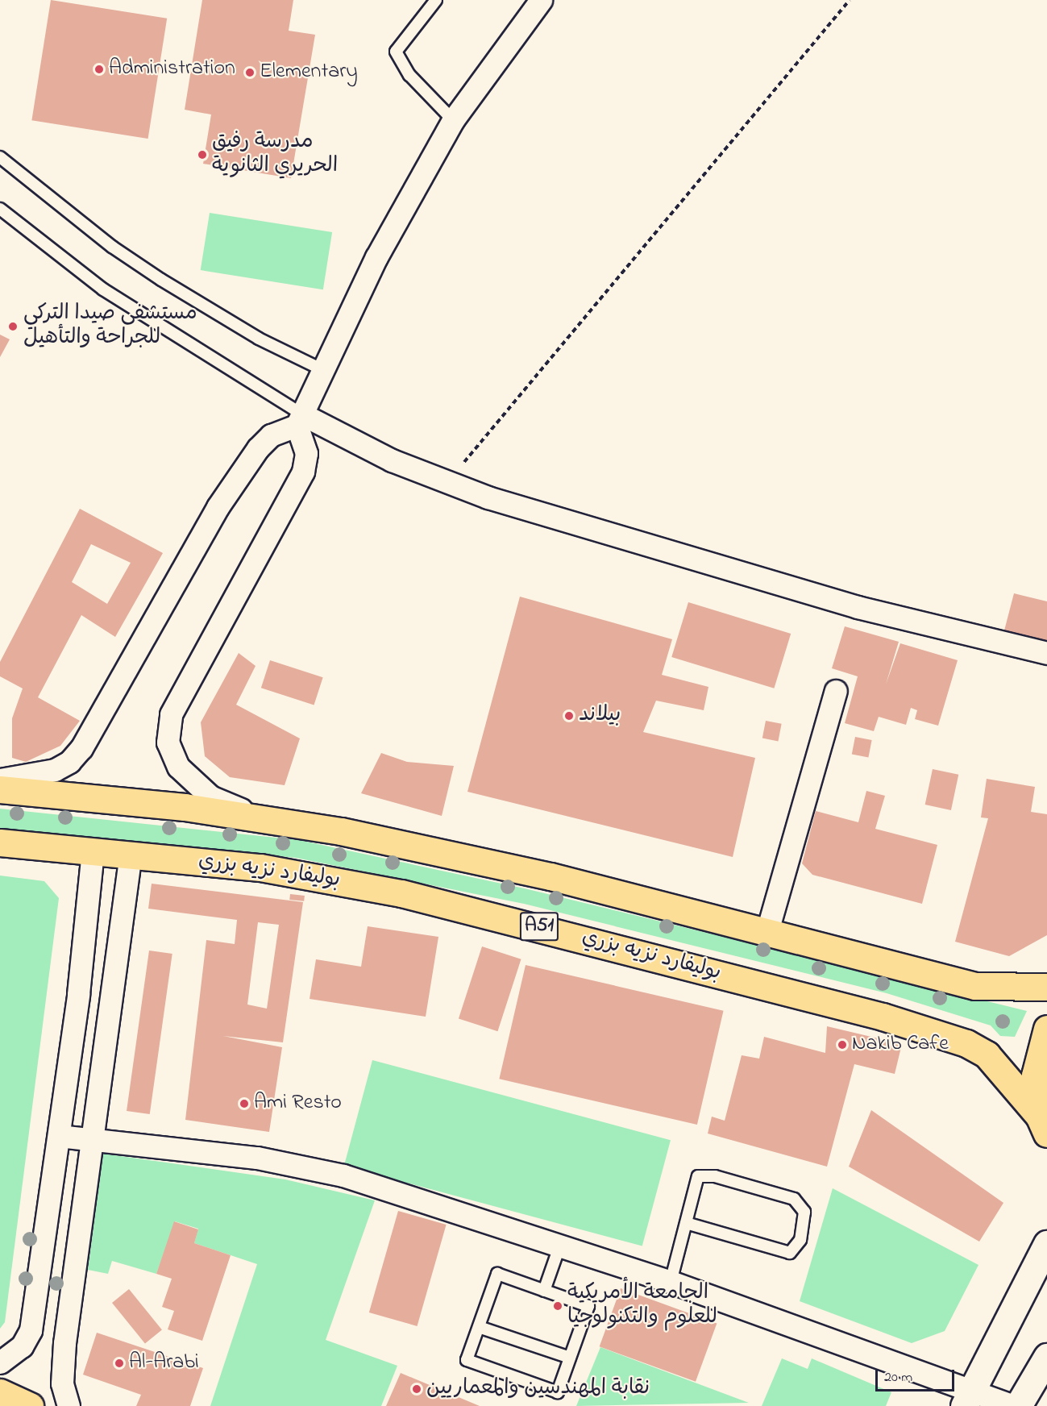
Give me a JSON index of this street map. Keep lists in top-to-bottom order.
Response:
{
  "streets": {
    "highway": ["بوليفارد نزيه بزري", "A51"]
  },
  "crossings": [
    ["بوليفارد نزيه بزري", "A51"]
  ],
  "places": [
    "Administration",
    "Elementary",
    "مدرسة رفيق الحريري الثانوية",
    "مستشفى صيدا التركي للجراحة والتأهيل",
    "بيلاند",
    "Nakib Cafe",
    "Ami Resto",
    "الجامعة الأمريكية للعلوم والتكنولوجيا",
    "Al-Arabi",
    "نقابة المهندسين والمعماريين"
  ],
  "scale_bar": "20 m"
}
